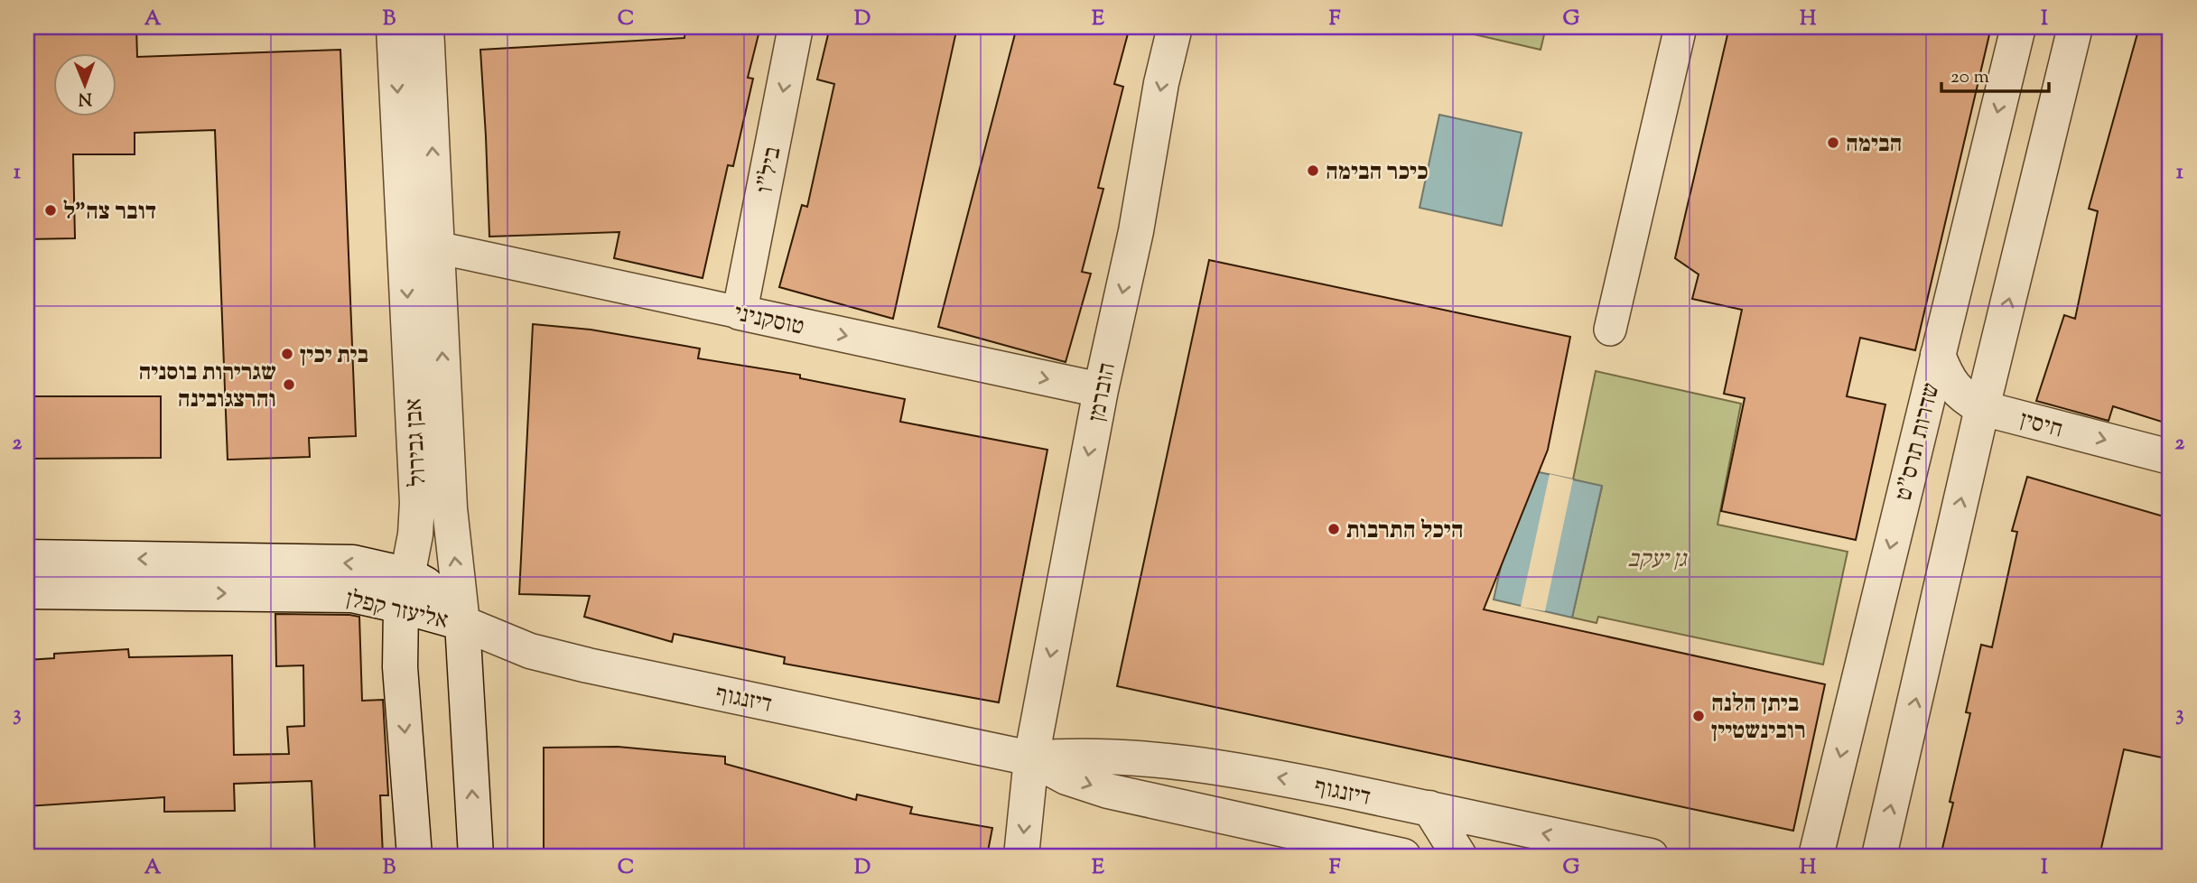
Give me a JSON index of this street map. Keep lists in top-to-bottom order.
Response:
{
  "streets": {
    "street": [
      "ביל\"ו",
      "טוסקניני",
      "הוברמן",
      "חיסין",
      "שדרות תרס\"ט",
      "אבן גבירול",
      "אליעזר קפלן",
      "דיזנגוף"
    ]
  },
  "crossings": [
    ["ביל\"ו", "טוסקניני"],
    ["טוסקניני", "הוברמן"],
    ["טוסקניני", "אבן גבירול"],
    ["הוברמן", "דיזנגוף"],
    ["חיסין", "שדרות תרס\"ט"],
    ["אבן גבירול", "אליעזר קפלן"],
    ["אבן גבירול", "דיזנגוף"],
    ["אליעזר קפלן", "דיזנגוף"]
  ],
  "one_way": [
    "ביל\"ו",
    "טוסקניני",
    "הוברמן",
    "חיסין"
  ],
  "parks": ["גן יעקב"],
  "places": [
    "הבימה",
    "כיכר הבימה",
    "דובר צה\"ל",
    "בית יכין",
    "שגרירות בוסניה והרצגובינה",
    "היכל התרבות",
    "ביתן הלנה רובינשטיין"
  ],
  "scale_bar": "20 m",
  "north": "bottom",
  "grid": {
    "columns": [
      "A",
      "B",
      "C",
      "D",
      "E",
      "F",
      "G",
      "H",
      "I"
    ],
    "rows": ["1", "2", "3"]
  }
}
